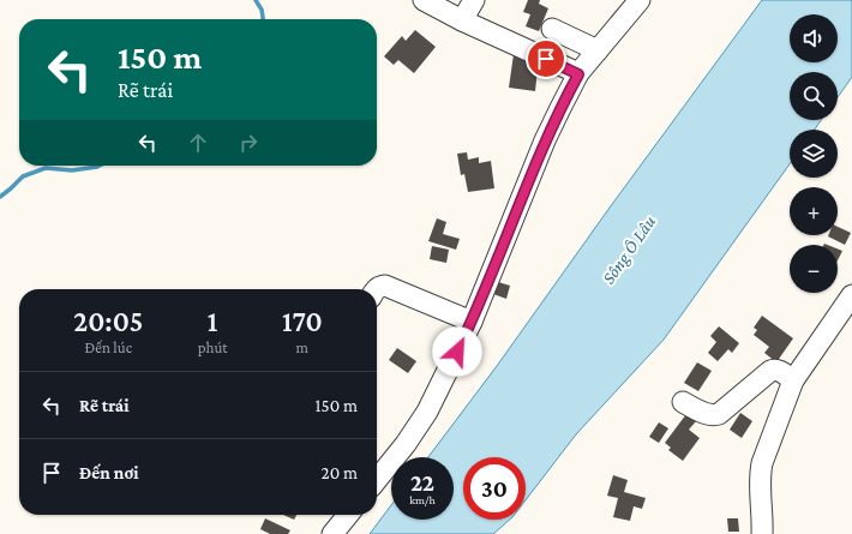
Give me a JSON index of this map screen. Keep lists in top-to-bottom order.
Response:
{
  "water": ["Sông Ô Lâu"],
  "page": {
    "map_buttons": ["+", "−"],
    "turn": ["150 m", "Rẽ trái"],
    "eta": [
      "20:05",
      "Đến lúc",
      "1",
      "phút",
      "170",
      "m"
    ],
    "list": [
      {
        "name": "Rẽ trái",
        "value": "150 m"
      },
      {
        "name": "Đến nơi",
        "value": "20 m"
      }
    ],
    "speed": "22 km/h",
    "limit": "30"
  }
}
